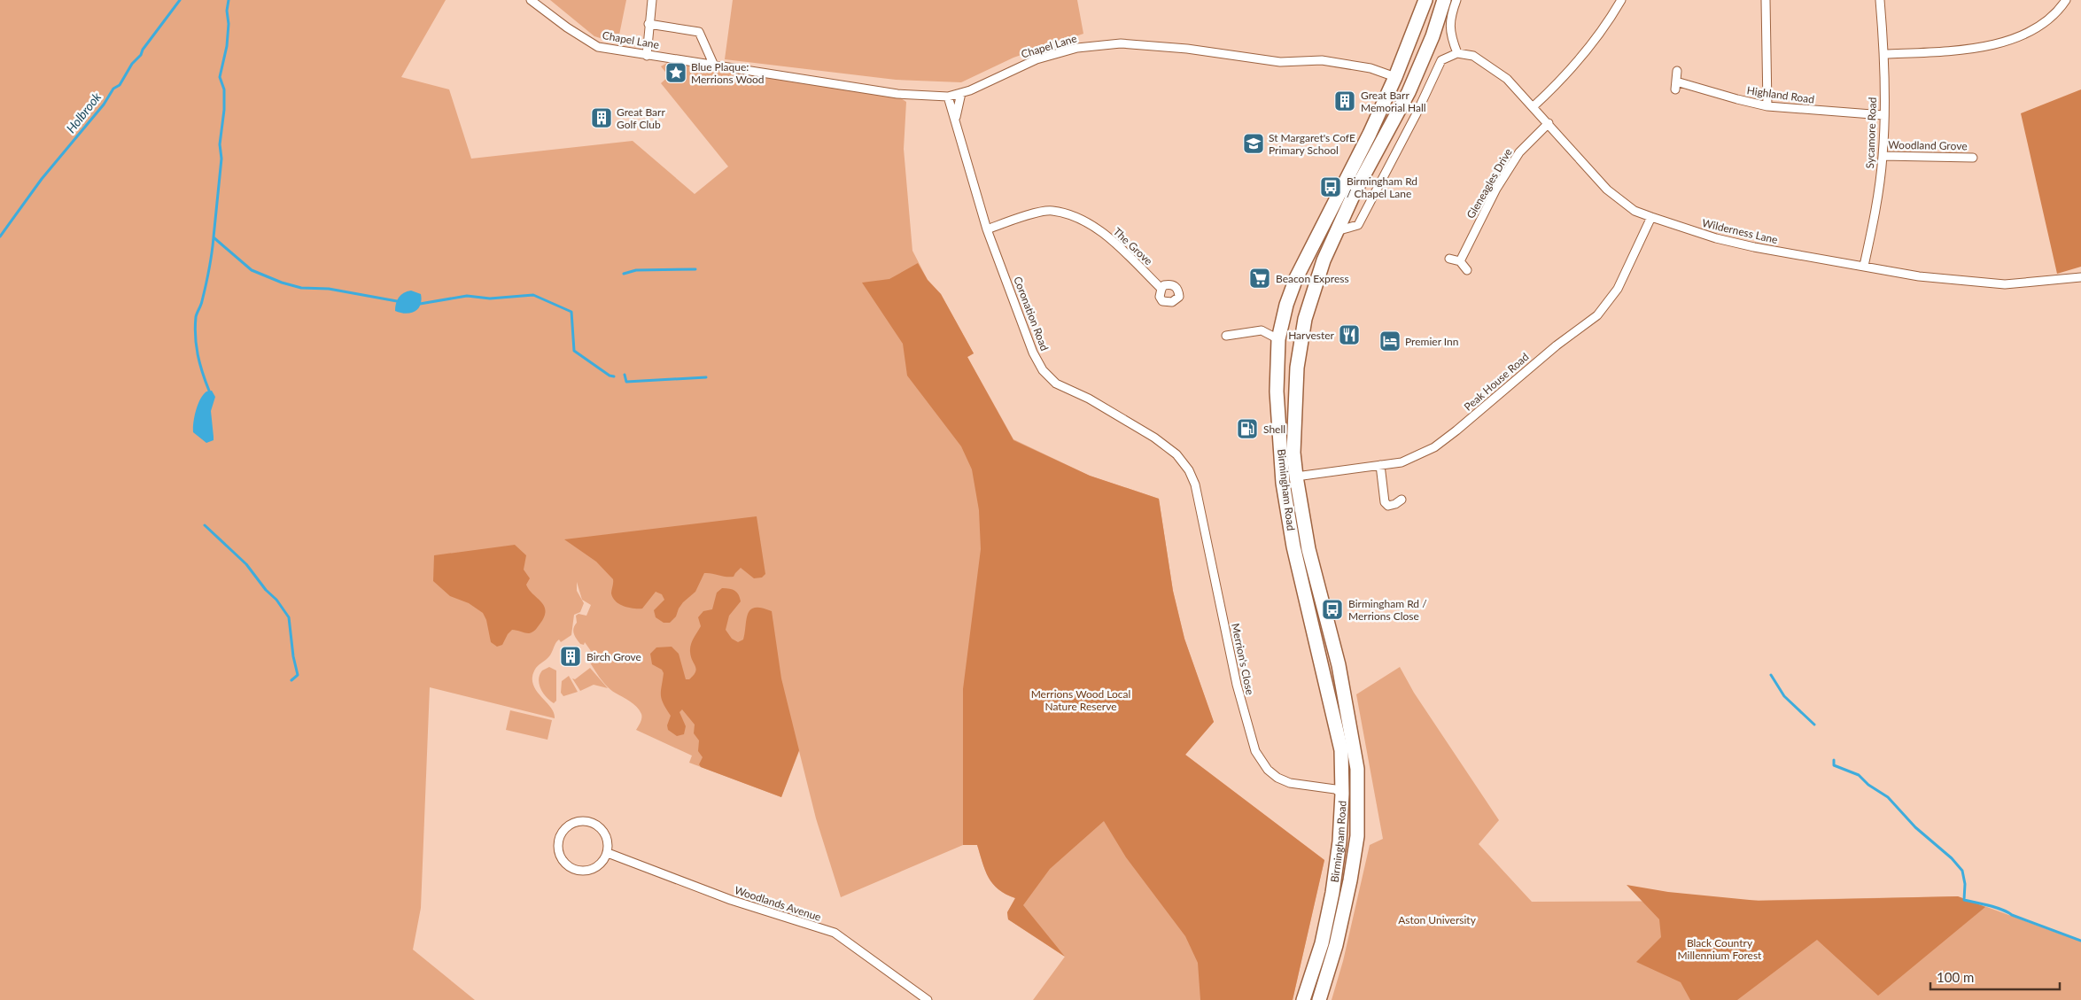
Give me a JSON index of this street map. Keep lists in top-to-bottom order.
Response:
{
  "streets": {
    "highway": ["Birmingham Road"],
    "street": [
      "Chapel Lane",
      "Highland Road",
      "Sycamore Road",
      "Woodland Grove",
      "Gleneagles Drive",
      "Wilderness Lane",
      "The Grove",
      "Coronation Road",
      "Peak House Road",
      "Merrion's Close",
      "Woodlands Avenue"
    ]
  },
  "crossings": [
    ["Chapel Lane", "Coronation Road"],
    ["Chapel Lane", "Birmingham Road"],
    ["Highland Road", "Sycamore Road"],
    ["Sycamore Road", "Woodland Grove"],
    ["Sycamore Road", "Wilderness Lane"],
    ["Gleneagles Drive", "Wilderness Lane"],
    ["Wilderness Lane", "Peak House Road"],
    ["The Grove", "Coronation Road"],
    ["Coronation Road", "Merrion's Close"],
    ["Peak House Road", "Birmingham Road"],
    ["Birmingham Road", "Merrion's Close"]
  ],
  "water": ["Holbrook"],
  "parks": ["Merrions Wood Local Nature Reserve", "Aston University", "Black Country Millennium Forest"],
  "places": {
    "place": ["Blue Plaque: Merrions Wood"],
    "building": ["Great Barr Memorial Hall", "Great Barr Golf Club", "Birch Grove"],
    "school or university": ["St Margaret's CofE Primary School"],
    "bus stop": ["Birmingham Rd / Chapel Lane", "Birmingham Rd / Merrions Close"],
    "supermarket": ["Beacon Express"],
    "restaurant": ["Harvester"],
    "hotel": ["Premier Inn"],
    "fuel station": ["Shell"]
  },
  "scale_bar": "100 m"
}
